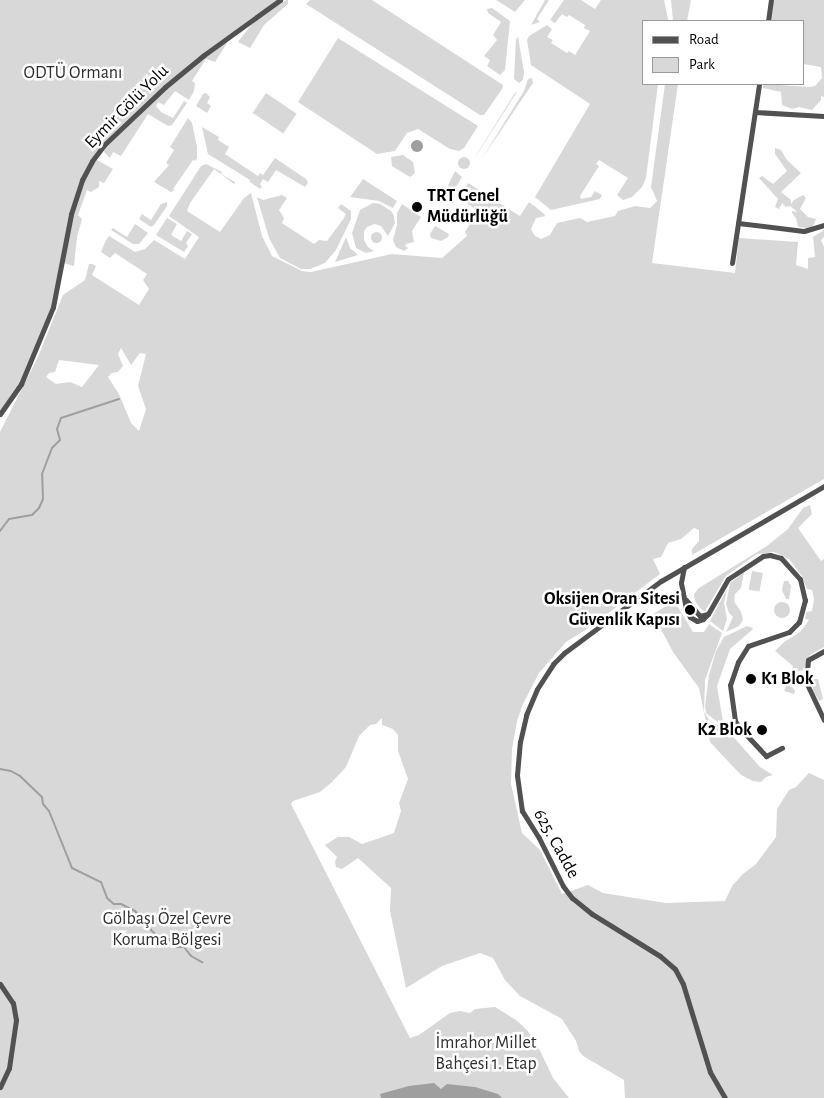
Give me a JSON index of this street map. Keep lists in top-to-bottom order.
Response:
{
  "streets": {
    "street": ["Eymir Gölü Yolu", "625. Cadde"]
  },
  "parks": ["ODTÜ Ormanı", "Gölbaşı Özel Çevre Koruma Bölgesi", "İmrahor Millet Bahçesi 1. Etap"],
  "places": [
    "TRT Genel Müdürlüğü",
    "Oksijen Oran Sitesi Güvenlik Kapısı",
    "K1 Blok",
    "K2 Blok"
  ],
  "legend": ["Road", "Park"]
}
